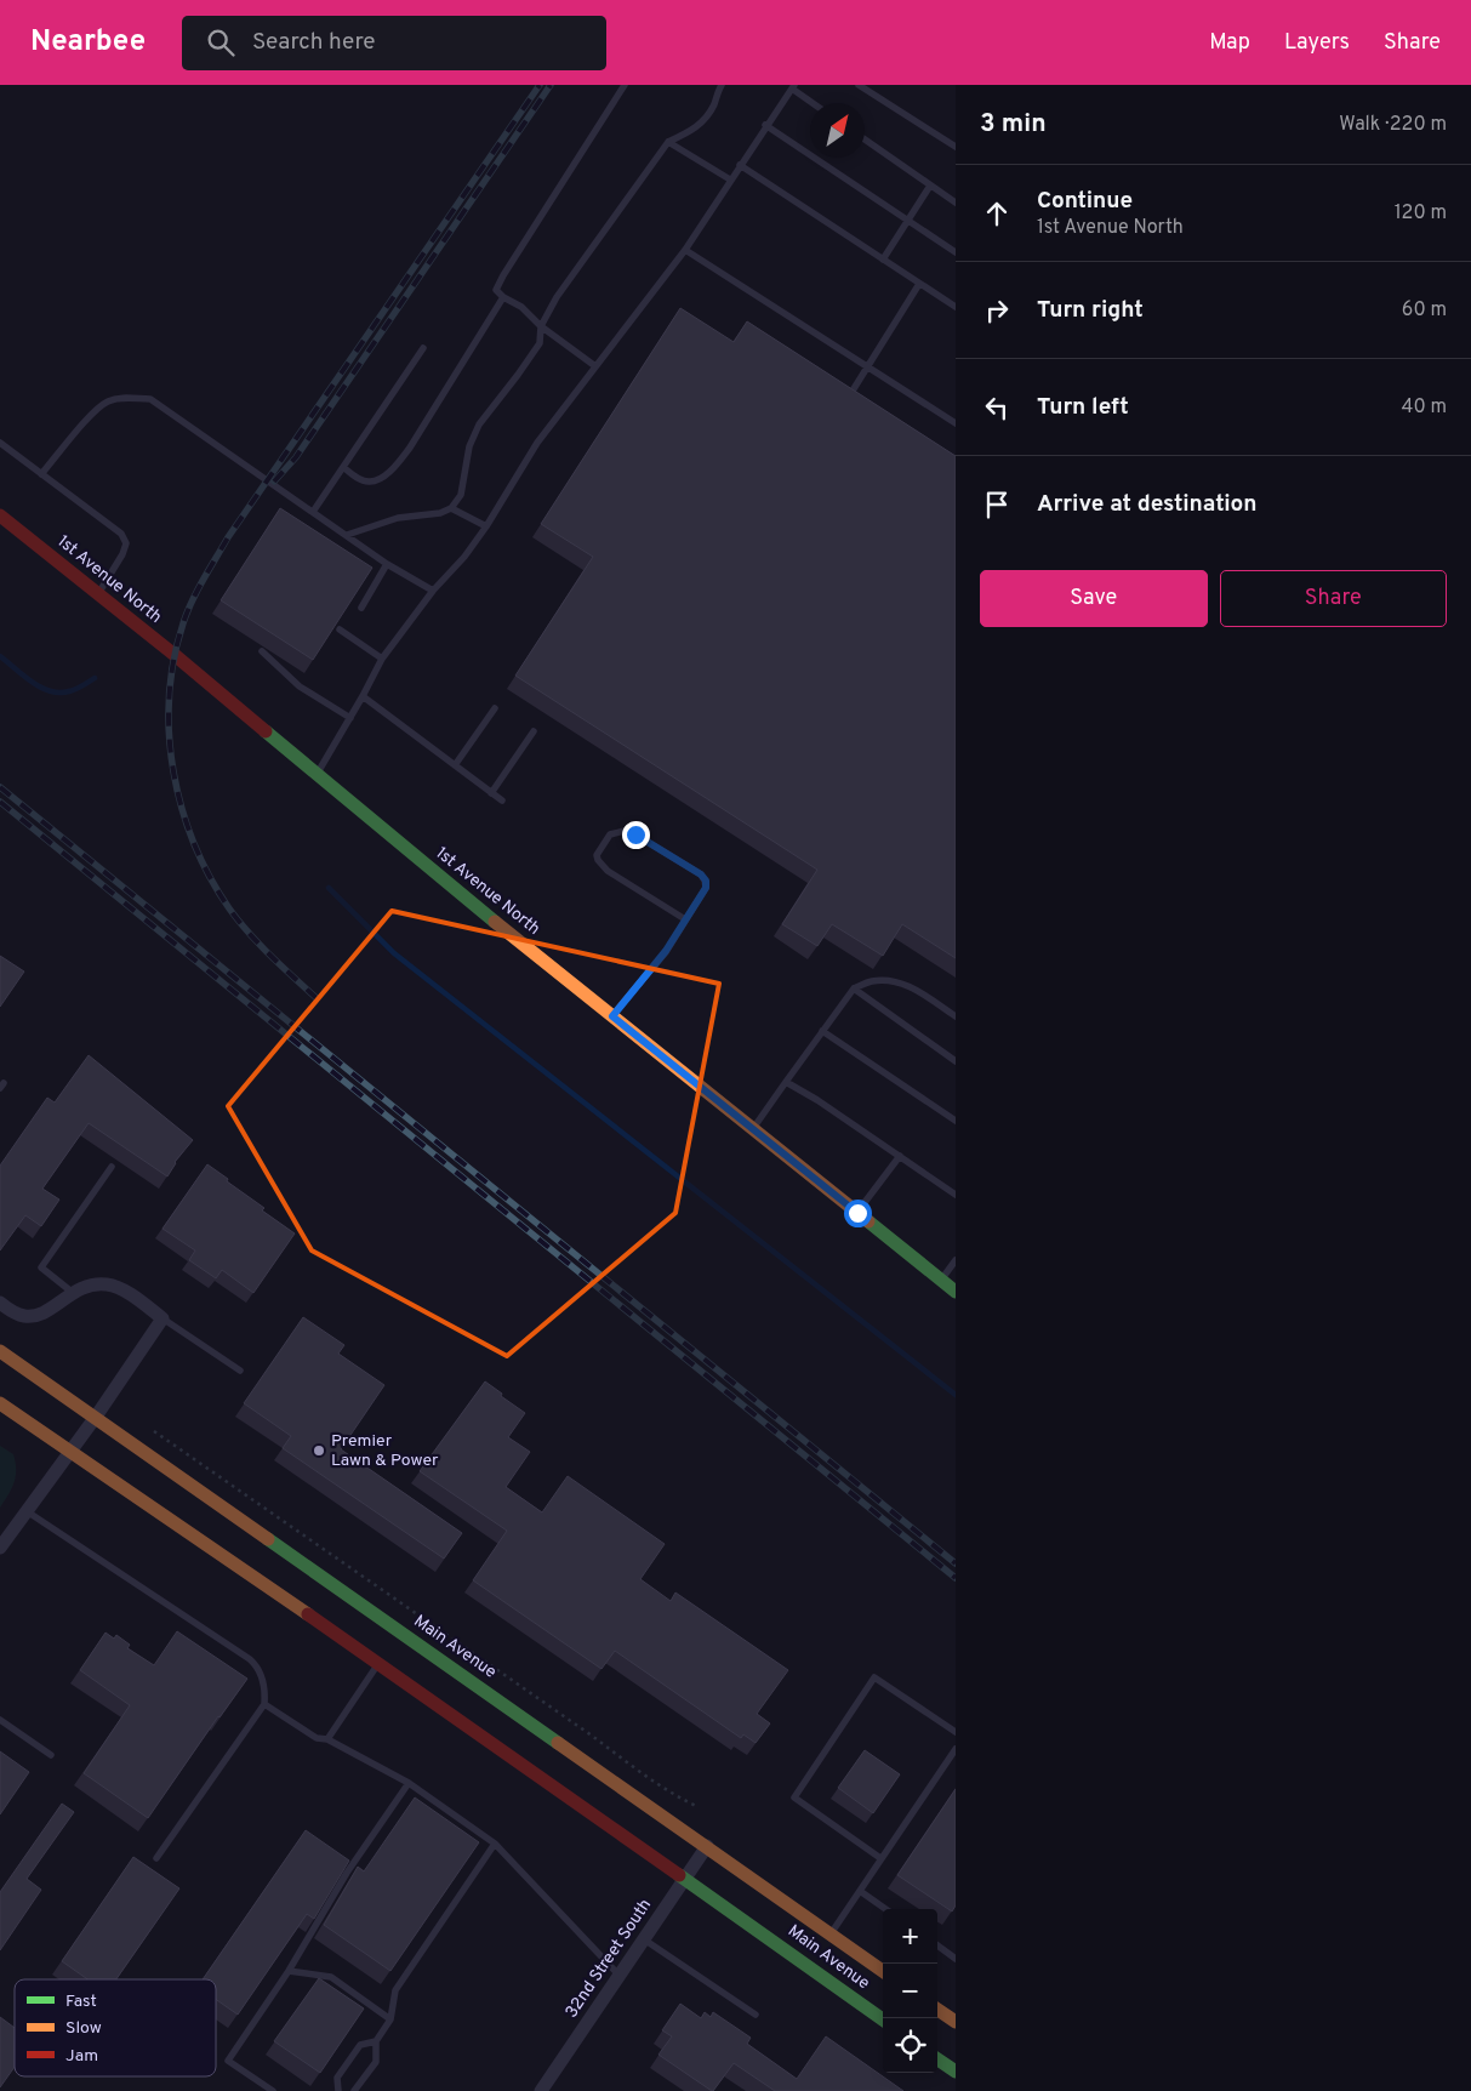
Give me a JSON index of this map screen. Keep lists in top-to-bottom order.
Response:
{
  "streets": {
    "main road": ["1st Avenue North", "Main Avenue"],
    "street": ["32nd Street South"]
  },
  "crossings": [
    ["Main Avenue", "32nd Street South"]
  ],
  "places": ["Premier Lawn & Power"],
  "legend": ["Fast", "Slow", "Jam"],
  "north": "top right",
  "page": {
    "header": "Nearbee",
    "search": "Search here",
    "nav": ["Map", "Layers", "Share"],
    "heading": ["3 min", "Walk · 220 m"],
    "list": [
      ["Continue", "1st Avenue North", "120 m"],
      ["Turn right", "60 m"],
      ["Turn left", "40 m"],
      "Arrive at destination"
    ],
    "buttons": ["Save", "Share"],
    "map_buttons": ["+", "−"]
  }
}
